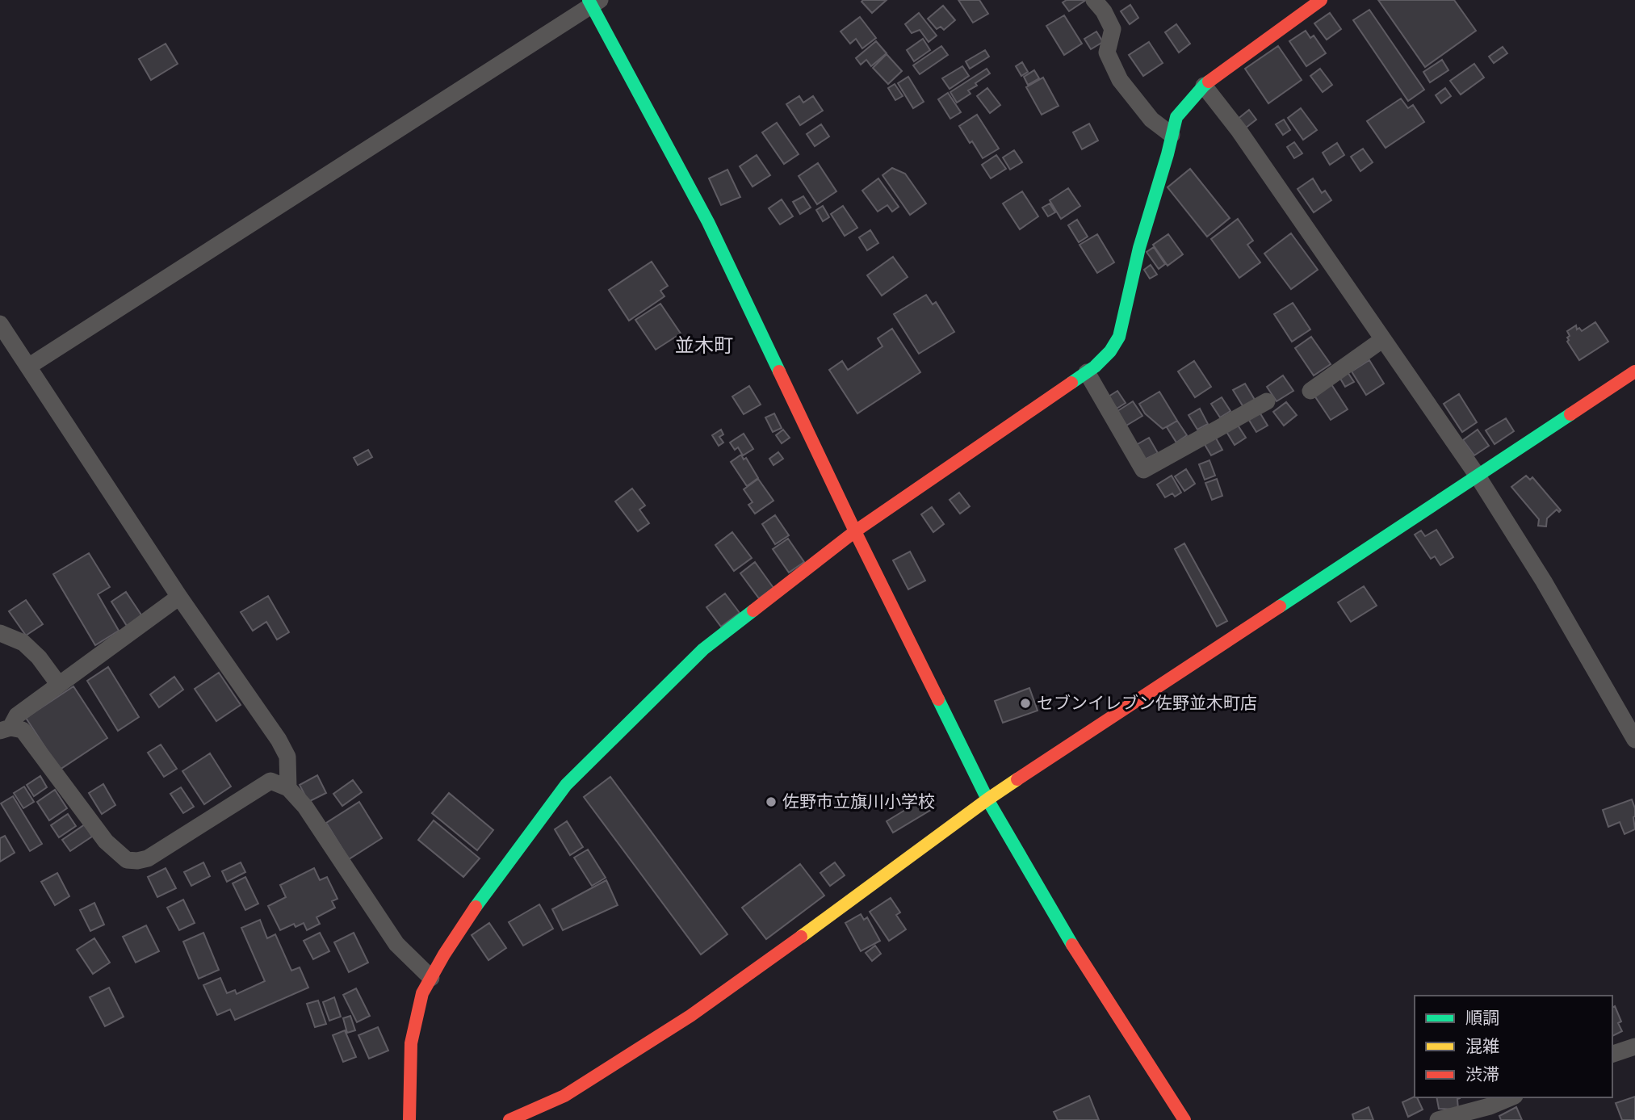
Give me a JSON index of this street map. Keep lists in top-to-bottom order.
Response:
{
  "districts": ["並木町"],
  "places": ["セブンイレブン佐野並木町店", "佐野市立旗川小学校"],
  "legend": ["順調", "混雑", "渋滞"]
}
